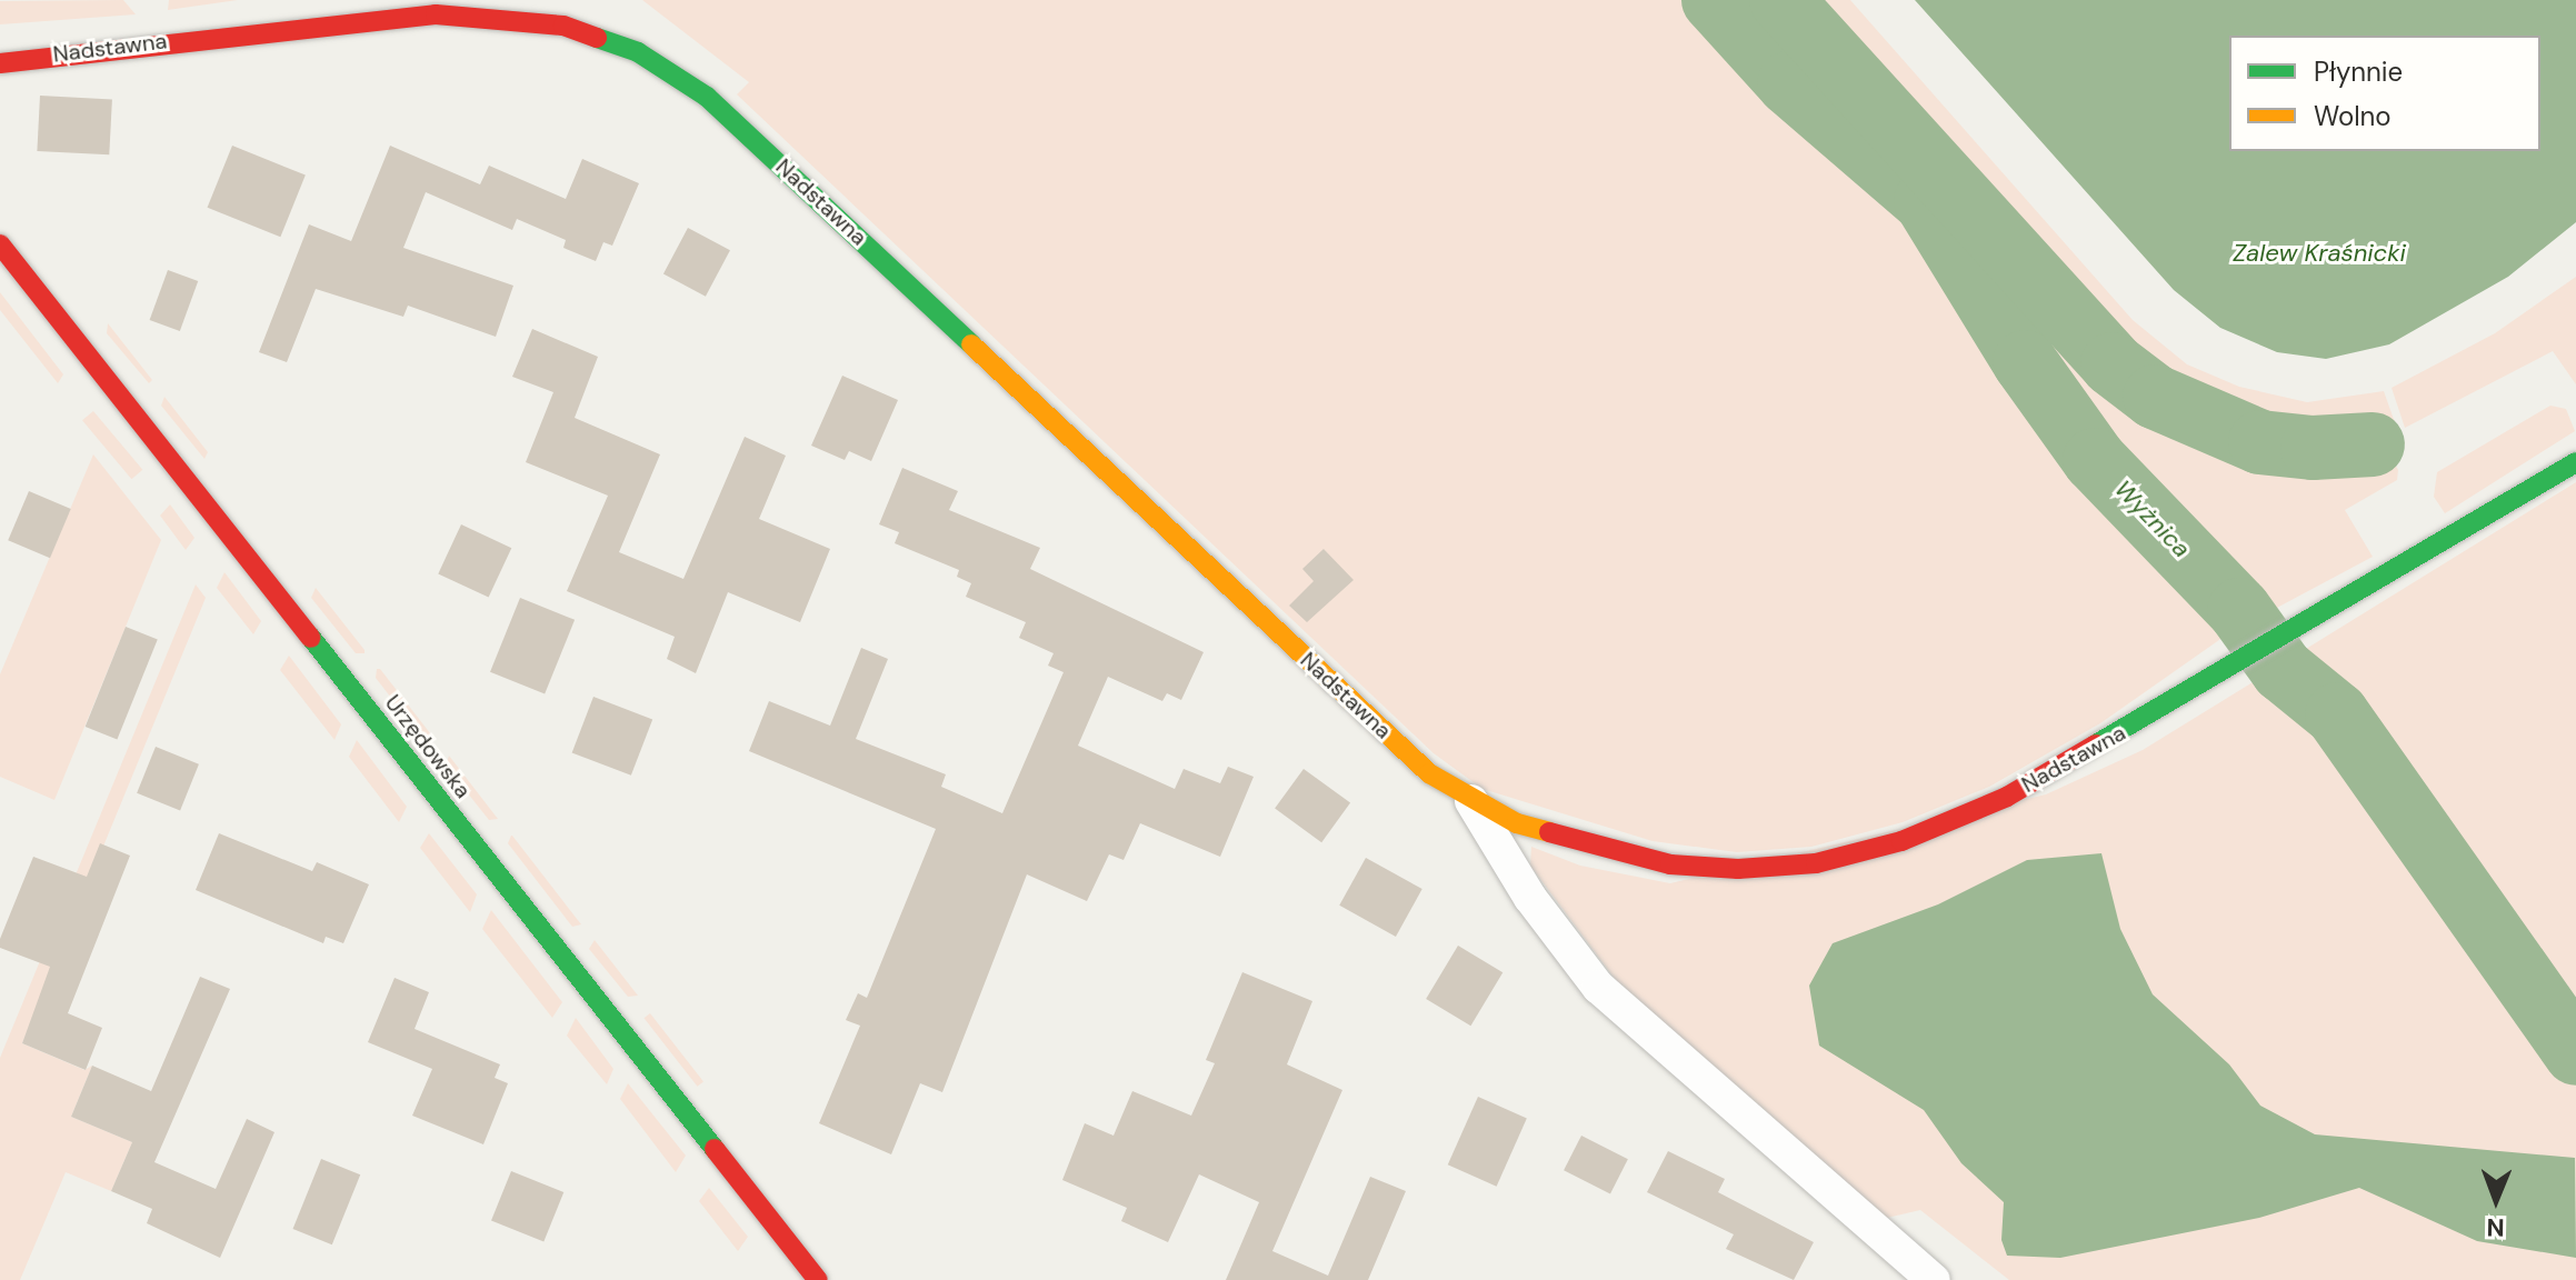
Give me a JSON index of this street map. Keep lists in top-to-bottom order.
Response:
{
  "streets": {
    "street": ["Nadstawna", "Urzędowska"]
  },
  "water": ["Zalew Kraśnicki", "Wyżnica"],
  "legend": ["Płynnie", "Wolno"],
  "north": "bottom"
}
